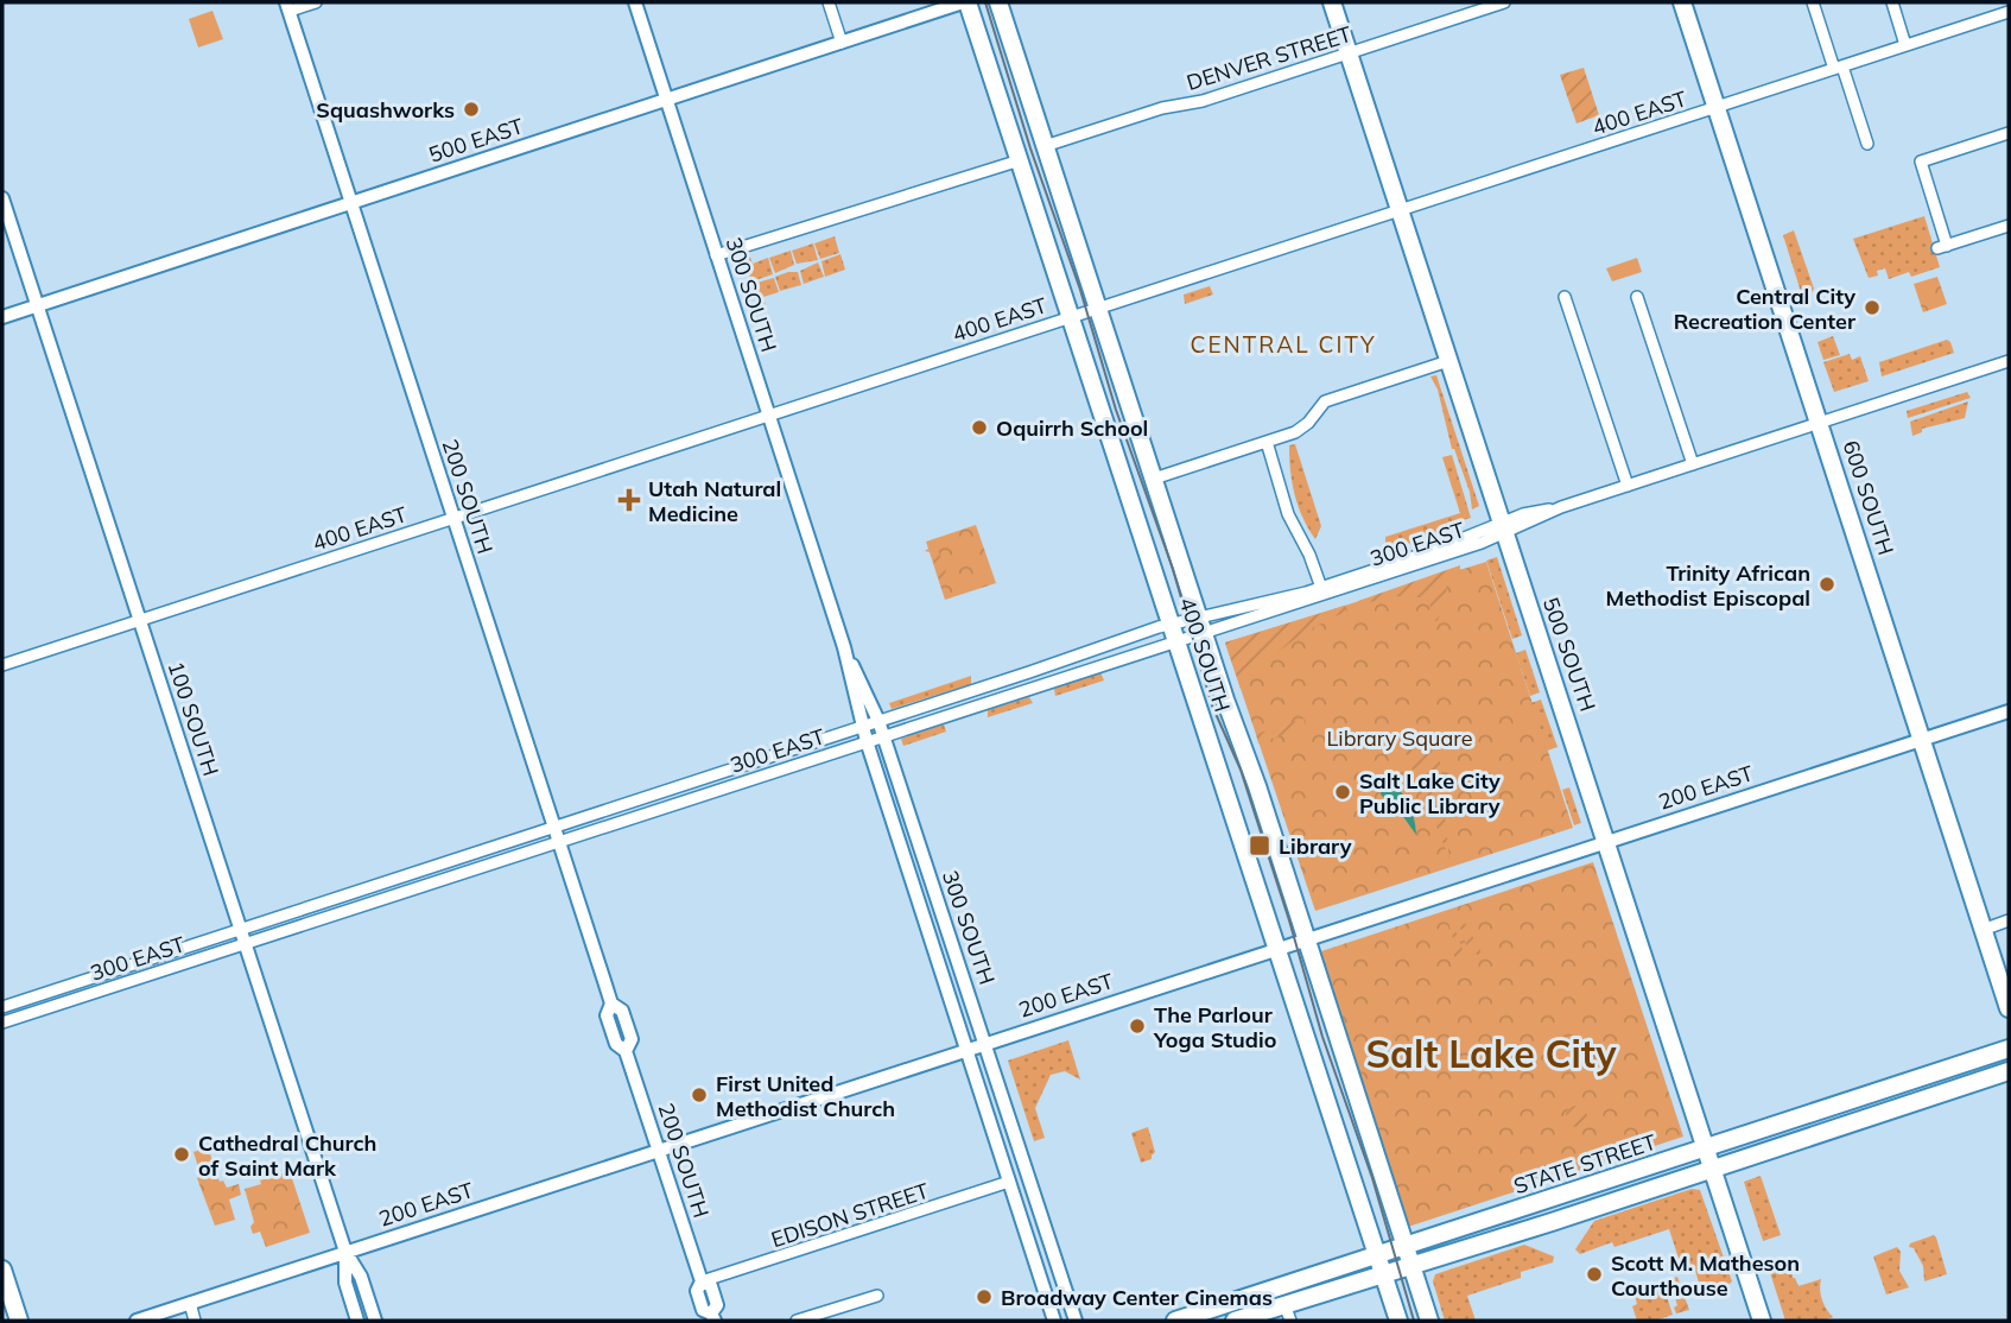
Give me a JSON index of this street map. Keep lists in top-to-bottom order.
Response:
{
  "streets": {
    "main road": [
      "600 SOUTH",
      "400 SOUTH",
      "500 SOUTH",
      "STATE STREET"
    ],
    "street": [
      "DENVER STREET",
      "400 EAST",
      "500 EAST",
      "300 SOUTH",
      "200 SOUTH",
      "300 EAST",
      "100 SOUTH",
      "200 EAST",
      "EDISON STREET"
    ]
  },
  "crossings": [
    ["DENVER STREET", "400 SOUTH"],
    ["DENVER STREET", "500 SOUTH"],
    ["400 EAST", "300 SOUTH"],
    ["400 EAST", "200 SOUTH"],
    ["400 EAST", "600 SOUTH"],
    ["400 EAST", "400 SOUTH"],
    ["400 EAST", "500 SOUTH"],
    ["400 EAST", "100 SOUTH"],
    ["500 EAST", "300 SOUTH"],
    ["500 EAST", "200 SOUTH"],
    ["500 EAST", "400 SOUTH"],
    ["500 EAST", "100 SOUTH"],
    ["300 SOUTH", "300 EAST"],
    ["300 SOUTH", "200 EAST"],
    ["300 SOUTH", "EDISON STREET"],
    ["200 SOUTH", "300 EAST"],
    ["200 SOUTH", "200 EAST"],
    ["200 SOUTH", "EDISON STREET"],
    ["600 SOUTH", "300 EAST"],
    ["600 SOUTH", "200 EAST"],
    ["300 EAST", "400 SOUTH"],
    ["300 EAST", "500 SOUTH"],
    ["300 EAST", "100 SOUTH"],
    ["400 SOUTH", "200 EAST"],
    ["400 SOUTH", "STATE STREET"],
    ["500 SOUTH", "200 EAST"],
    ["500 SOUTH", "STATE STREET"],
    ["100 SOUTH", "200 EAST"]
  ],
  "districts": ["CENTRAL CITY", "Salt Lake City"],
  "parks": ["Library Square"],
  "places": {
    "other": [
      "Squashworks",
      "Central City Recreation Center",
      "Oquirrh School",
      "Trinity African Methodist Episcopal",
      "Salt Lake City Public Library",
      "The Parlour Yoga Studio",
      "First United Methodist Church",
      "Cathedral Church of Saint Mark",
      "Scott M. Matheson Courthouse",
      "Broadway Center Cinemas"
    ],
    "health": ["Utah Natural Medicine"],
    "transit": ["Library"]
  }
}
